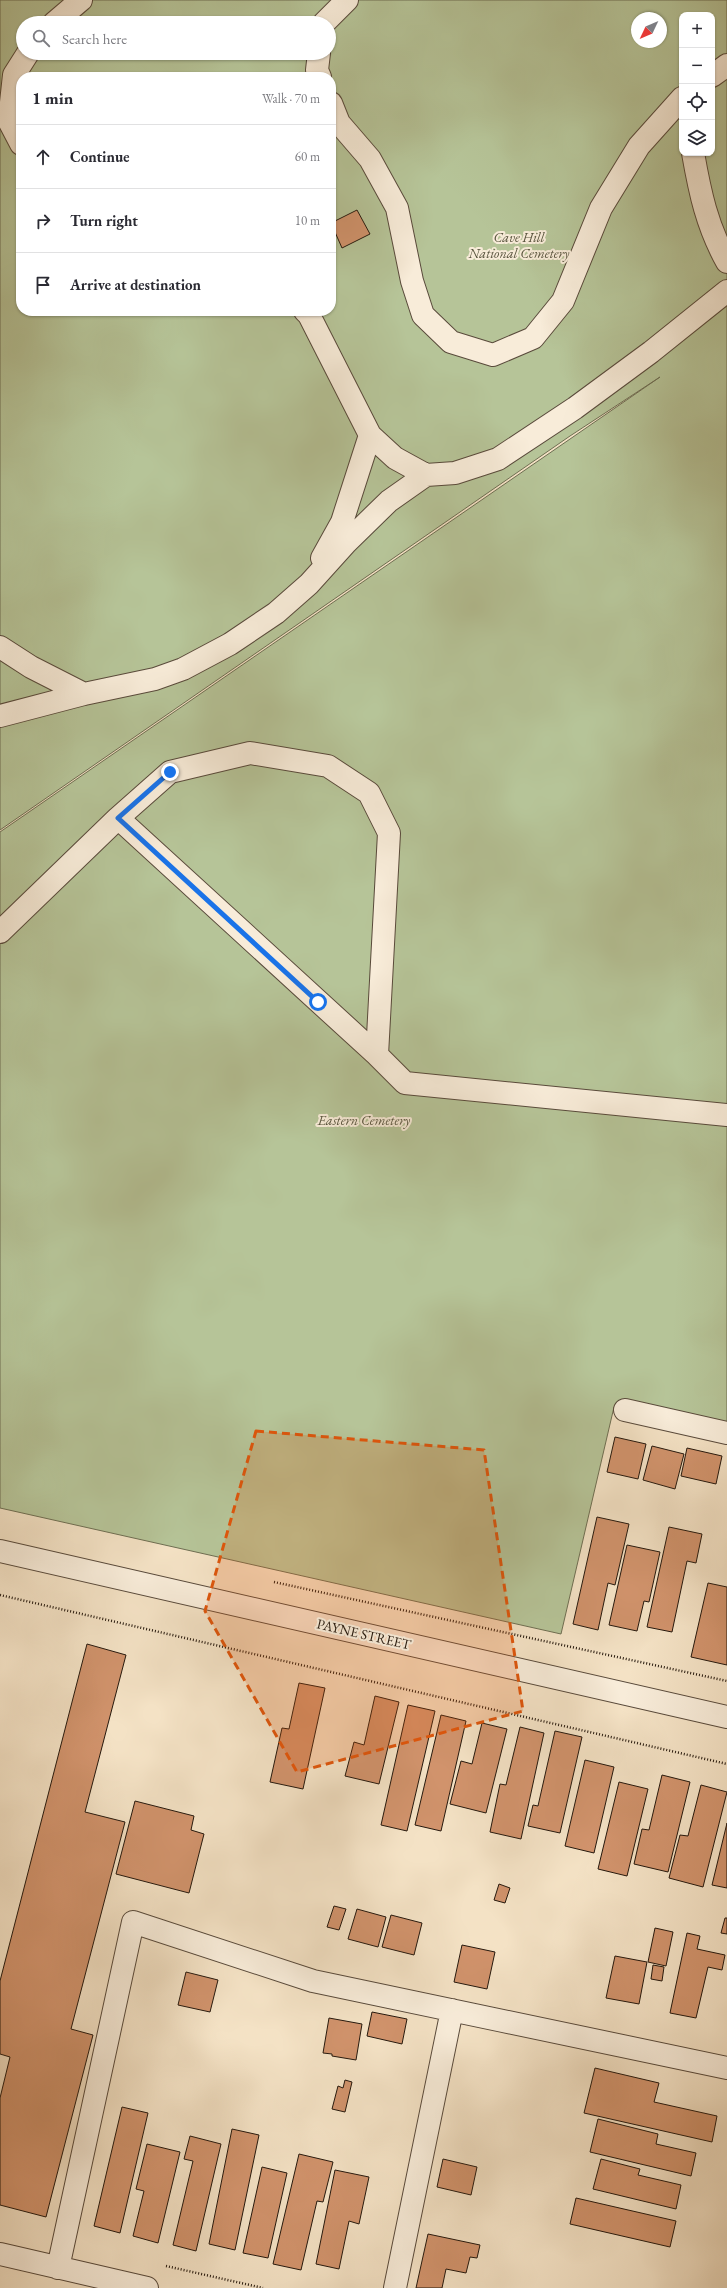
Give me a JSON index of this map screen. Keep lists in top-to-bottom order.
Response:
{
  "streets": {
    "street": ["PAYNE STREET"]
  },
  "parks": ["Cave Hill National Cemetery", "Eastern Cemetery"],
  "north": "bottom left",
  "page": {
    "map_buttons": ["+", "−"],
    "search": "Search here",
    "heading": ["1 min", "Walk · 70 m"],
    "list": [
      ["Continue", "60 m"],
      ["Turn right", "10 m"],
      "Arrive at destination"
    ]
  }
}
